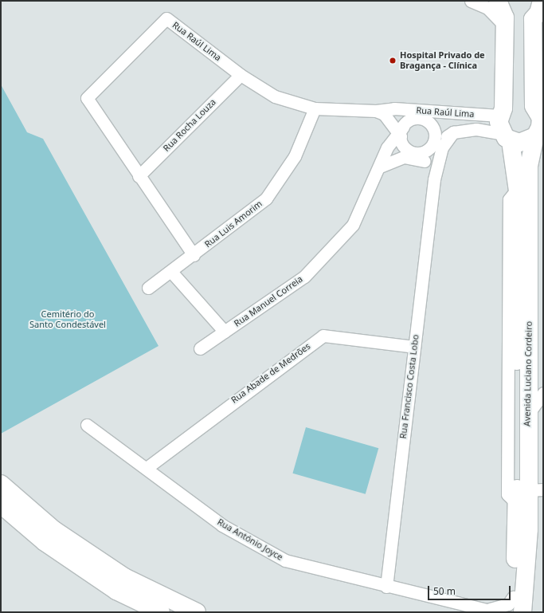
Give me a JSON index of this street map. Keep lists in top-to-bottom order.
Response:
{
  "streets": {
    "main road": ["Avenida Luciano Cordeiro"],
    "street": [
      "Rua Raúl Lima",
      "Rua Rocha Louza",
      "Rua Luis Amorim",
      "Rua Manuel Correia",
      "Rua Abade de Medrões",
      "Rua Francisco Costa Lobo",
      "Rua António Joyce"
    ]
  },
  "crossings": [
    ["Rua Raúl Lima", "Rua Rocha Louza"],
    ["Rua Raúl Lima", "Rua Luis Amorim"],
    ["Rua Raúl Lima", "Rua Manuel Correia"],
    ["Rua Raúl Lima", "Avenida Luciano Cordeiro"],
    ["Rua Raúl Lima", "Rua Francisco Costa Lobo"],
    ["Rua Manuel Correia", "Rua Francisco Costa Lobo"],
    ["Rua Abade de Medrões", "Rua Francisco Costa Lobo"],
    ["Rua Abade de Medrões", "Rua António Joyce"],
    ["Rua Francisco Costa Lobo", "Rua António Joyce"]
  ],
  "parks": ["Cemitério do Santo Condestável"],
  "places": ["Hospital Privado de Bragança - Clínica"],
  "scale_bar": "50 m"
}
